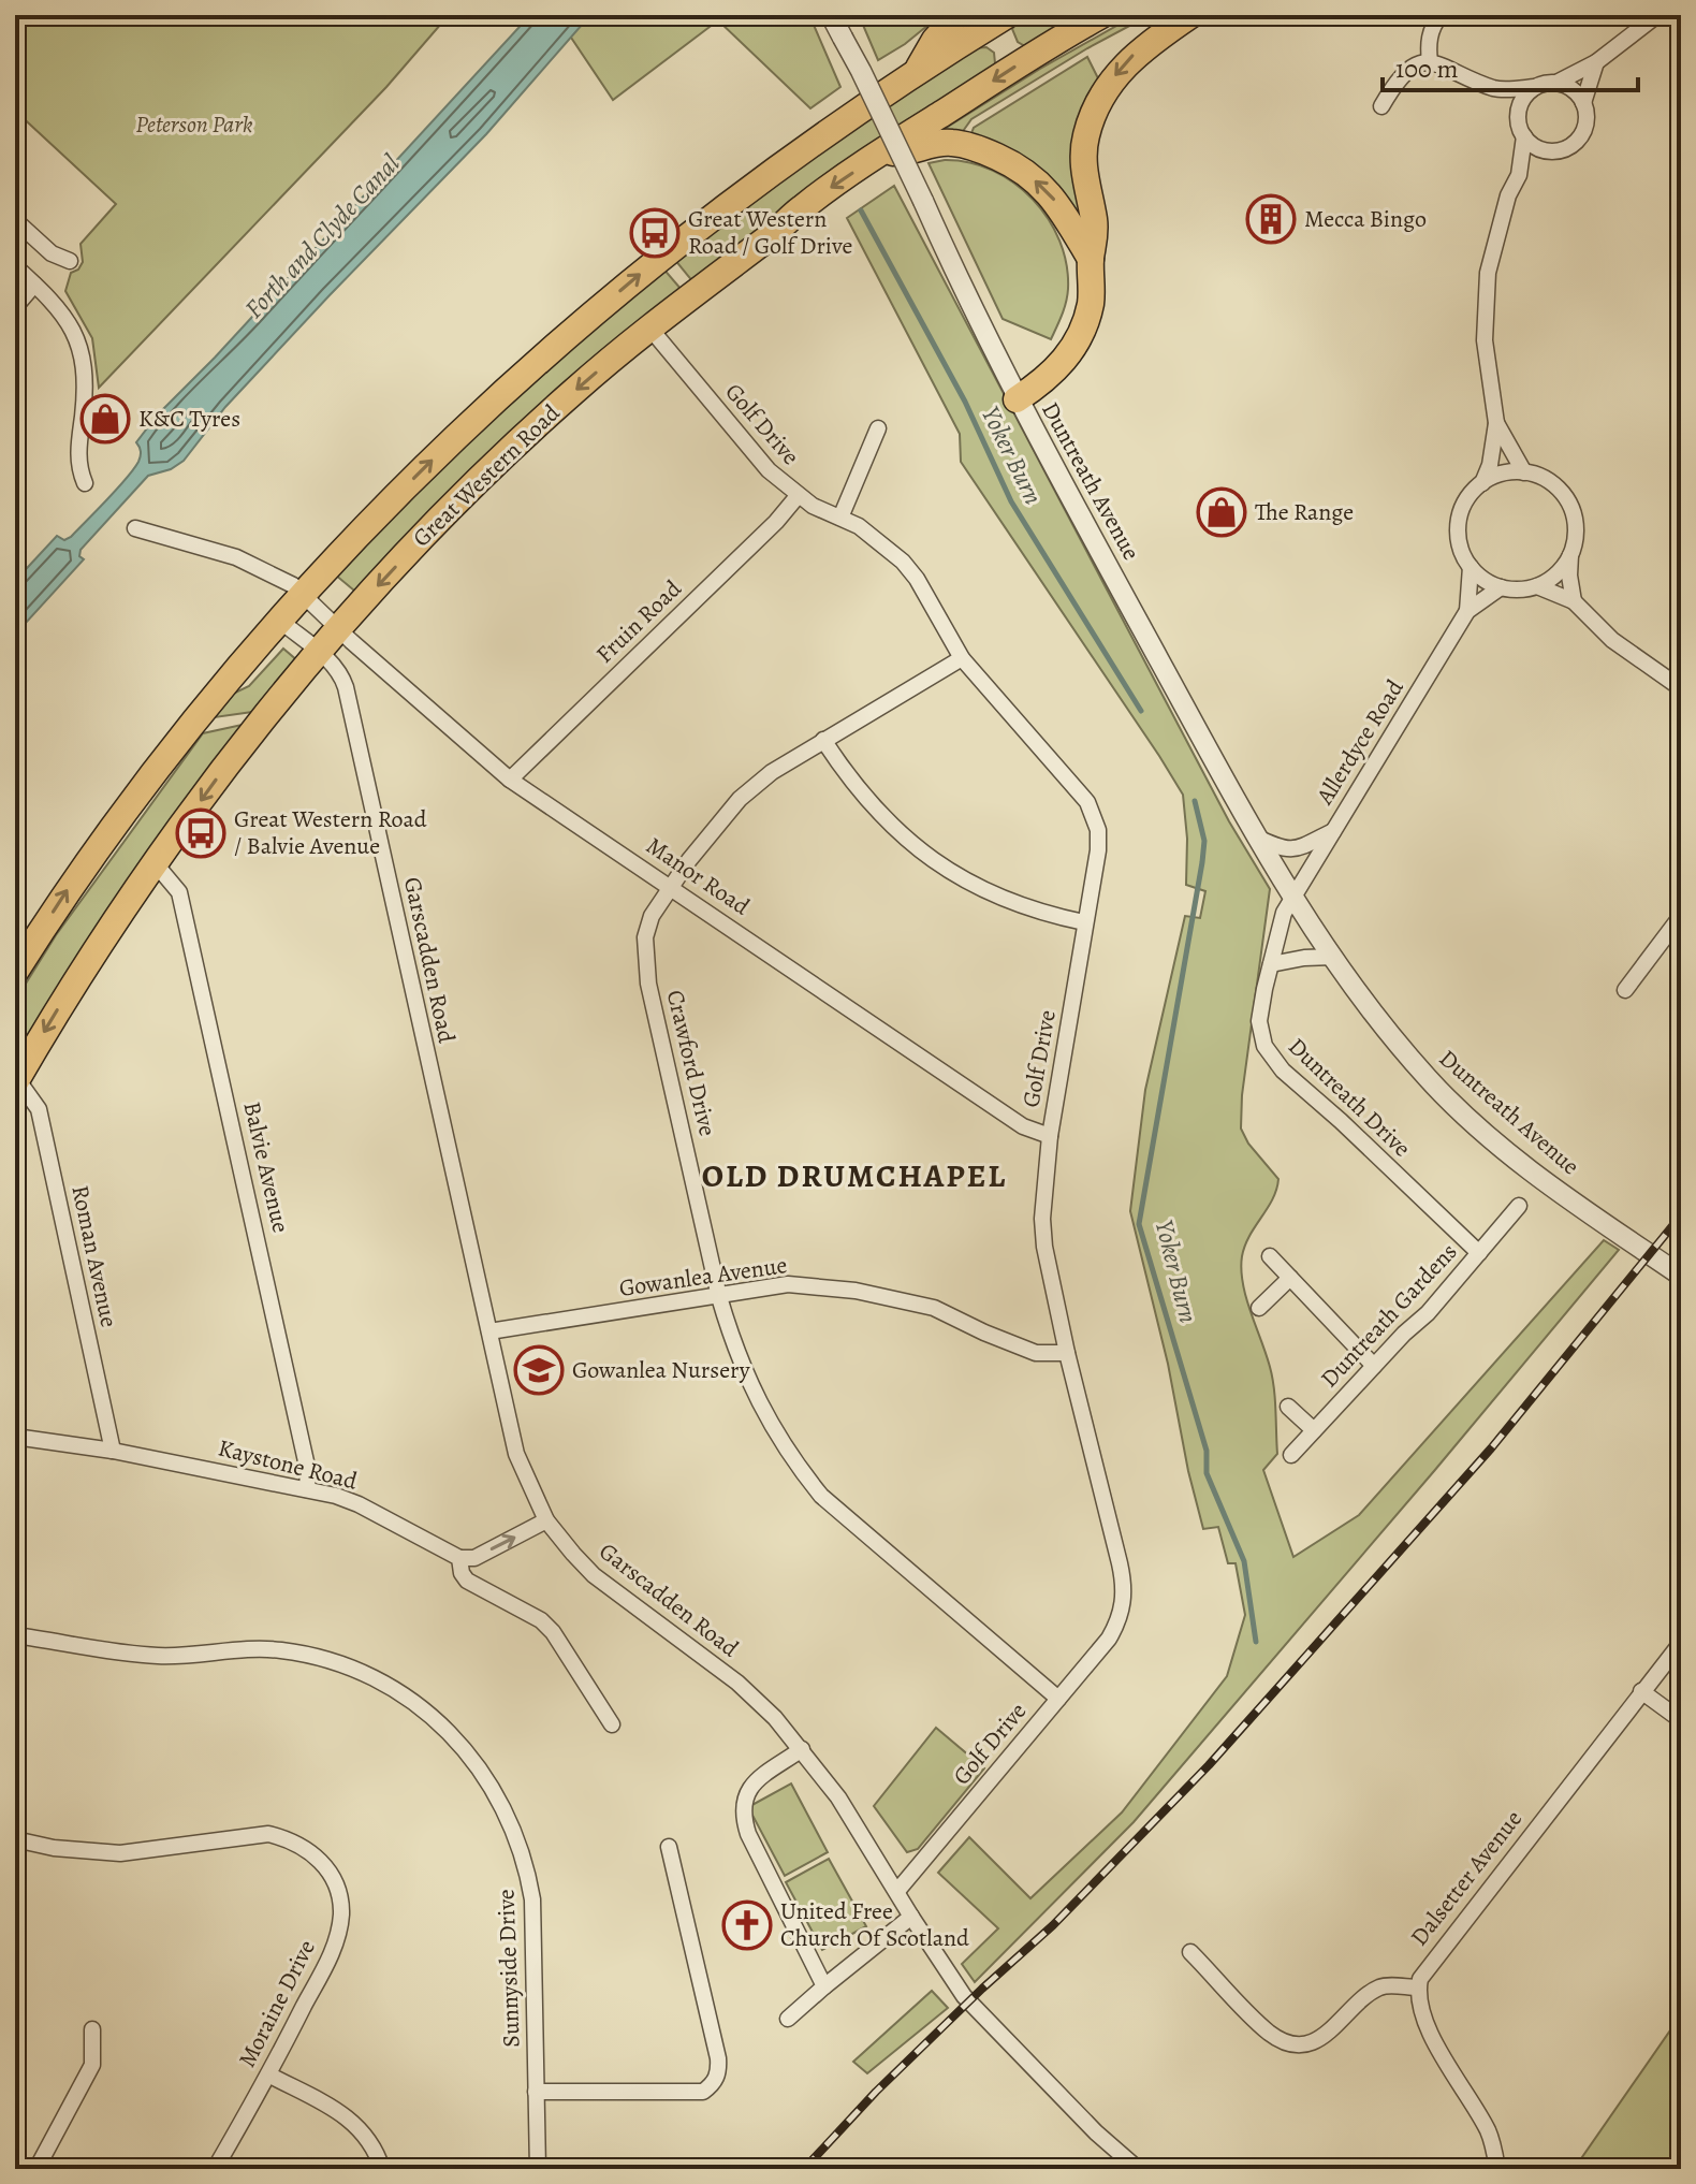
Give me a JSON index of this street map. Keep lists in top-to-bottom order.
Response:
{
  "streets": {
    "main road": ["Great Western Road"],
    "street": [
      "Golf Drive",
      "Duntreath Avenue",
      "Fruin Road",
      "Allerdyce Road",
      "Manor Road",
      "Garscadden Road",
      "Crawford Drive",
      "Duntreath Drive",
      "Balvie Avenue",
      "Roman Avenue",
      "Gowanlea Avenue",
      "Duntreath Gardens",
      "Kaystone Road",
      "Dalsetter Avenue",
      "Sunnyside Drive",
      "Moraine Drive"
    ]
  },
  "crossings": [
    ["Golf Drive", "Great Western Road"],
    ["Golf Drive", "Fruin Road"],
    ["Golf Drive", "Manor Road"],
    ["Golf Drive", "Garscadden Road"],
    ["Golf Drive", "Crawford Drive"],
    ["Golf Drive", "Gowanlea Avenue"],
    ["Great Western Road", "Manor Road"],
    ["Great Western Road", "Garscadden Road"],
    ["Great Western Road", "Balvie Avenue"],
    ["Great Western Road", "Roman Avenue"],
    ["Duntreath Avenue", "Allerdyce Road"],
    ["Duntreath Avenue", "Duntreath Drive"],
    ["Fruin Road", "Manor Road"],
    ["Allerdyce Road", "Duntreath Drive"],
    ["Manor Road", "Crawford Drive"],
    ["Garscadden Road", "Gowanlea Avenue"],
    ["Crawford Drive", "Gowanlea Avenue"],
    ["Duntreath Drive", "Duntreath Gardens"],
    ["Balvie Avenue", "Kaystone Road"],
    ["Roman Avenue", "Kaystone Road"]
  ],
  "districts": ["OLD DRUMCHAPEL"],
  "water": ["Forth and Clyde Canal", "Yoker Burn"],
  "parks": ["Peterson Park"],
  "places": {
    "building": ["Mecca Bingo"],
    "bus stop": ["Great Western Road / Golf Drive", "Great Western Road / Balvie Avenue"],
    "shop": ["K&C Tyres", "The Range"],
    "school or university": ["Gowanlea Nursery"],
    "church": ["United Free Church Of Scotland"]
  },
  "scale_bar": "100 m"
}
